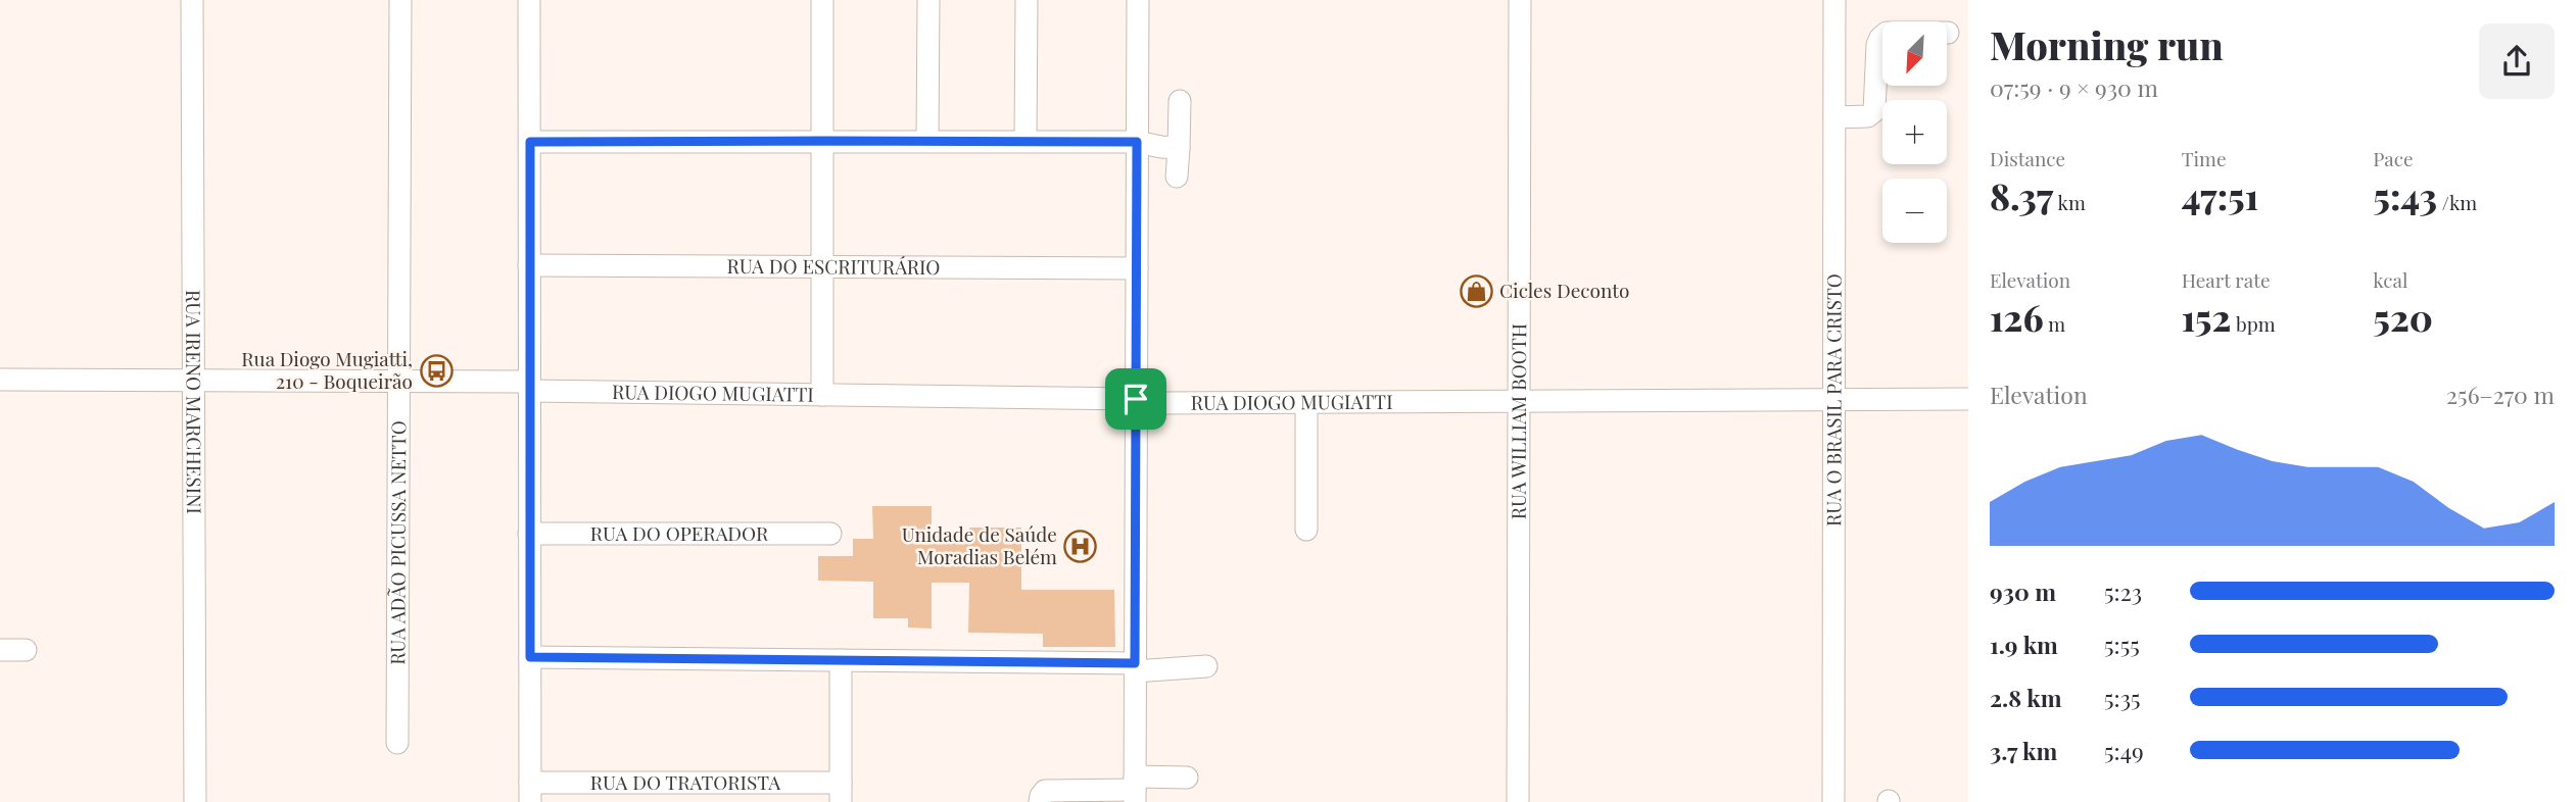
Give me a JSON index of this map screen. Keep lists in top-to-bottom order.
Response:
{
  "streets": {
    "street": [
      "RUA DO ESCRITURÁRIO",
      "RUA DIOGO MUGIATTI",
      "RUA IRENO MARCHESINI",
      "RUA O BRASIL PARA CRISTO",
      "RUA WILLIAM BOOTH",
      "RUA DO OPERADOR",
      "RUA ADÃO PICUSSA NETTO",
      "RUA DO TRATORISTA"
    ]
  },
  "crossings": [
    ["RUA DIOGO MUGIATTI", "RUA IRENO MARCHESINI"],
    ["RUA DIOGO MUGIATTI", "RUA O BRASIL PARA CRISTO"],
    ["RUA DIOGO MUGIATTI", "RUA WILLIAM BOOTH"],
    ["RUA DIOGO MUGIATTI", "RUA ADÃO PICUSSA NETTO"]
  ],
  "places": {
    "shop": ["Cicles Deconto"],
    "bus stop": ["Rua Diogo Mugiatti, 210 - Boqueirão"],
    "hospital": ["Unidade de Saúde Moradias Belém"]
  },
  "north": "bottom left",
  "page": {
    "heading": ["Morning run", "07:59 · 9 × 930 m"],
    "map_buttons": ["+", "−"],
    "stats": [
      ["Distance", "8.37 km"],
      ["Time", "47:51"],
      ["Pace", "5:43 /km"],
      ["Elevation", "126 m"],
      ["Heart rate", "152 bpm"],
      ["kcal", "520"]
    ],
    "chart": ["Elevation", "256–270 m"],
    "list": [
      {
        "name": "930 m",
        "note": "5:23"
      },
      {
        "name": "1.9 km",
        "note": "5:55"
      },
      {
        "name": "2.8 km",
        "note": "5:35"
      },
      {
        "name": "3.7 km",
        "note": "5:49"
      }
    ]
  }
}
